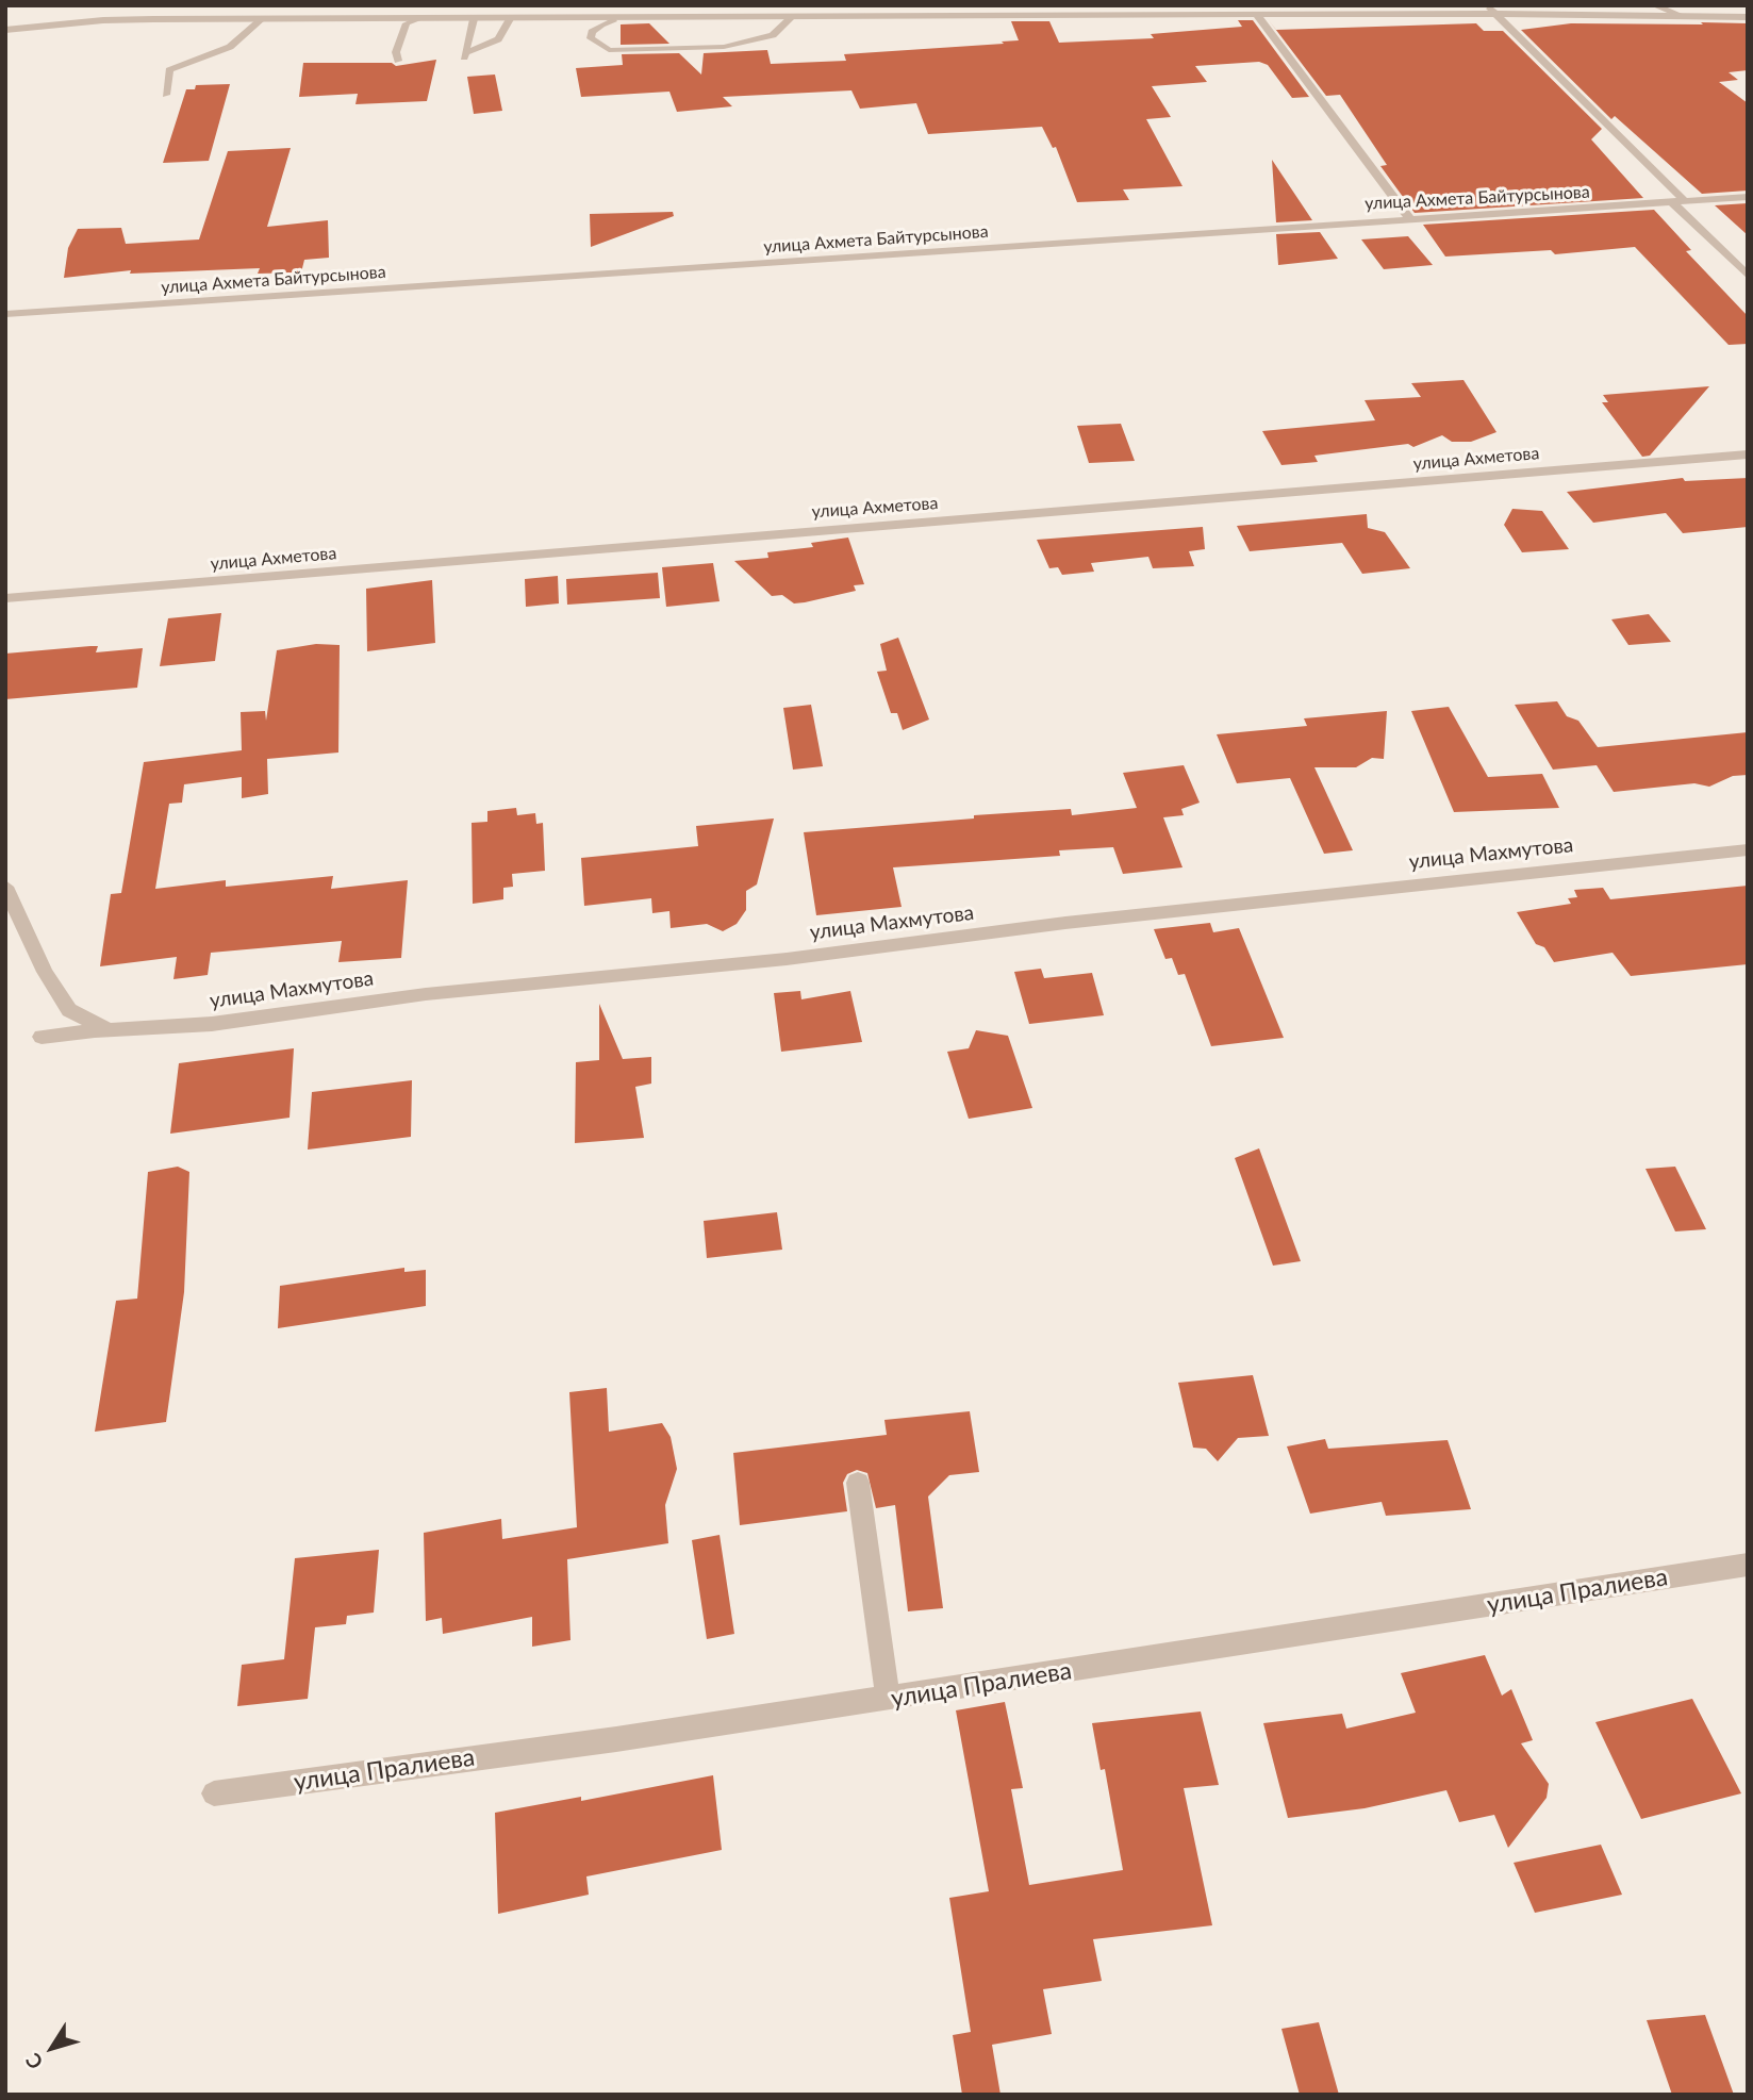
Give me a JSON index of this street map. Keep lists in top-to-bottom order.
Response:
{
  "streets": {
    "street": [
      "улица Ахмета Байтурсынова",
      "улица Ахметова",
      "улица Махмутова",
      "улица Пралиева"
    ]
  },
  "north": "bottom left"
}
